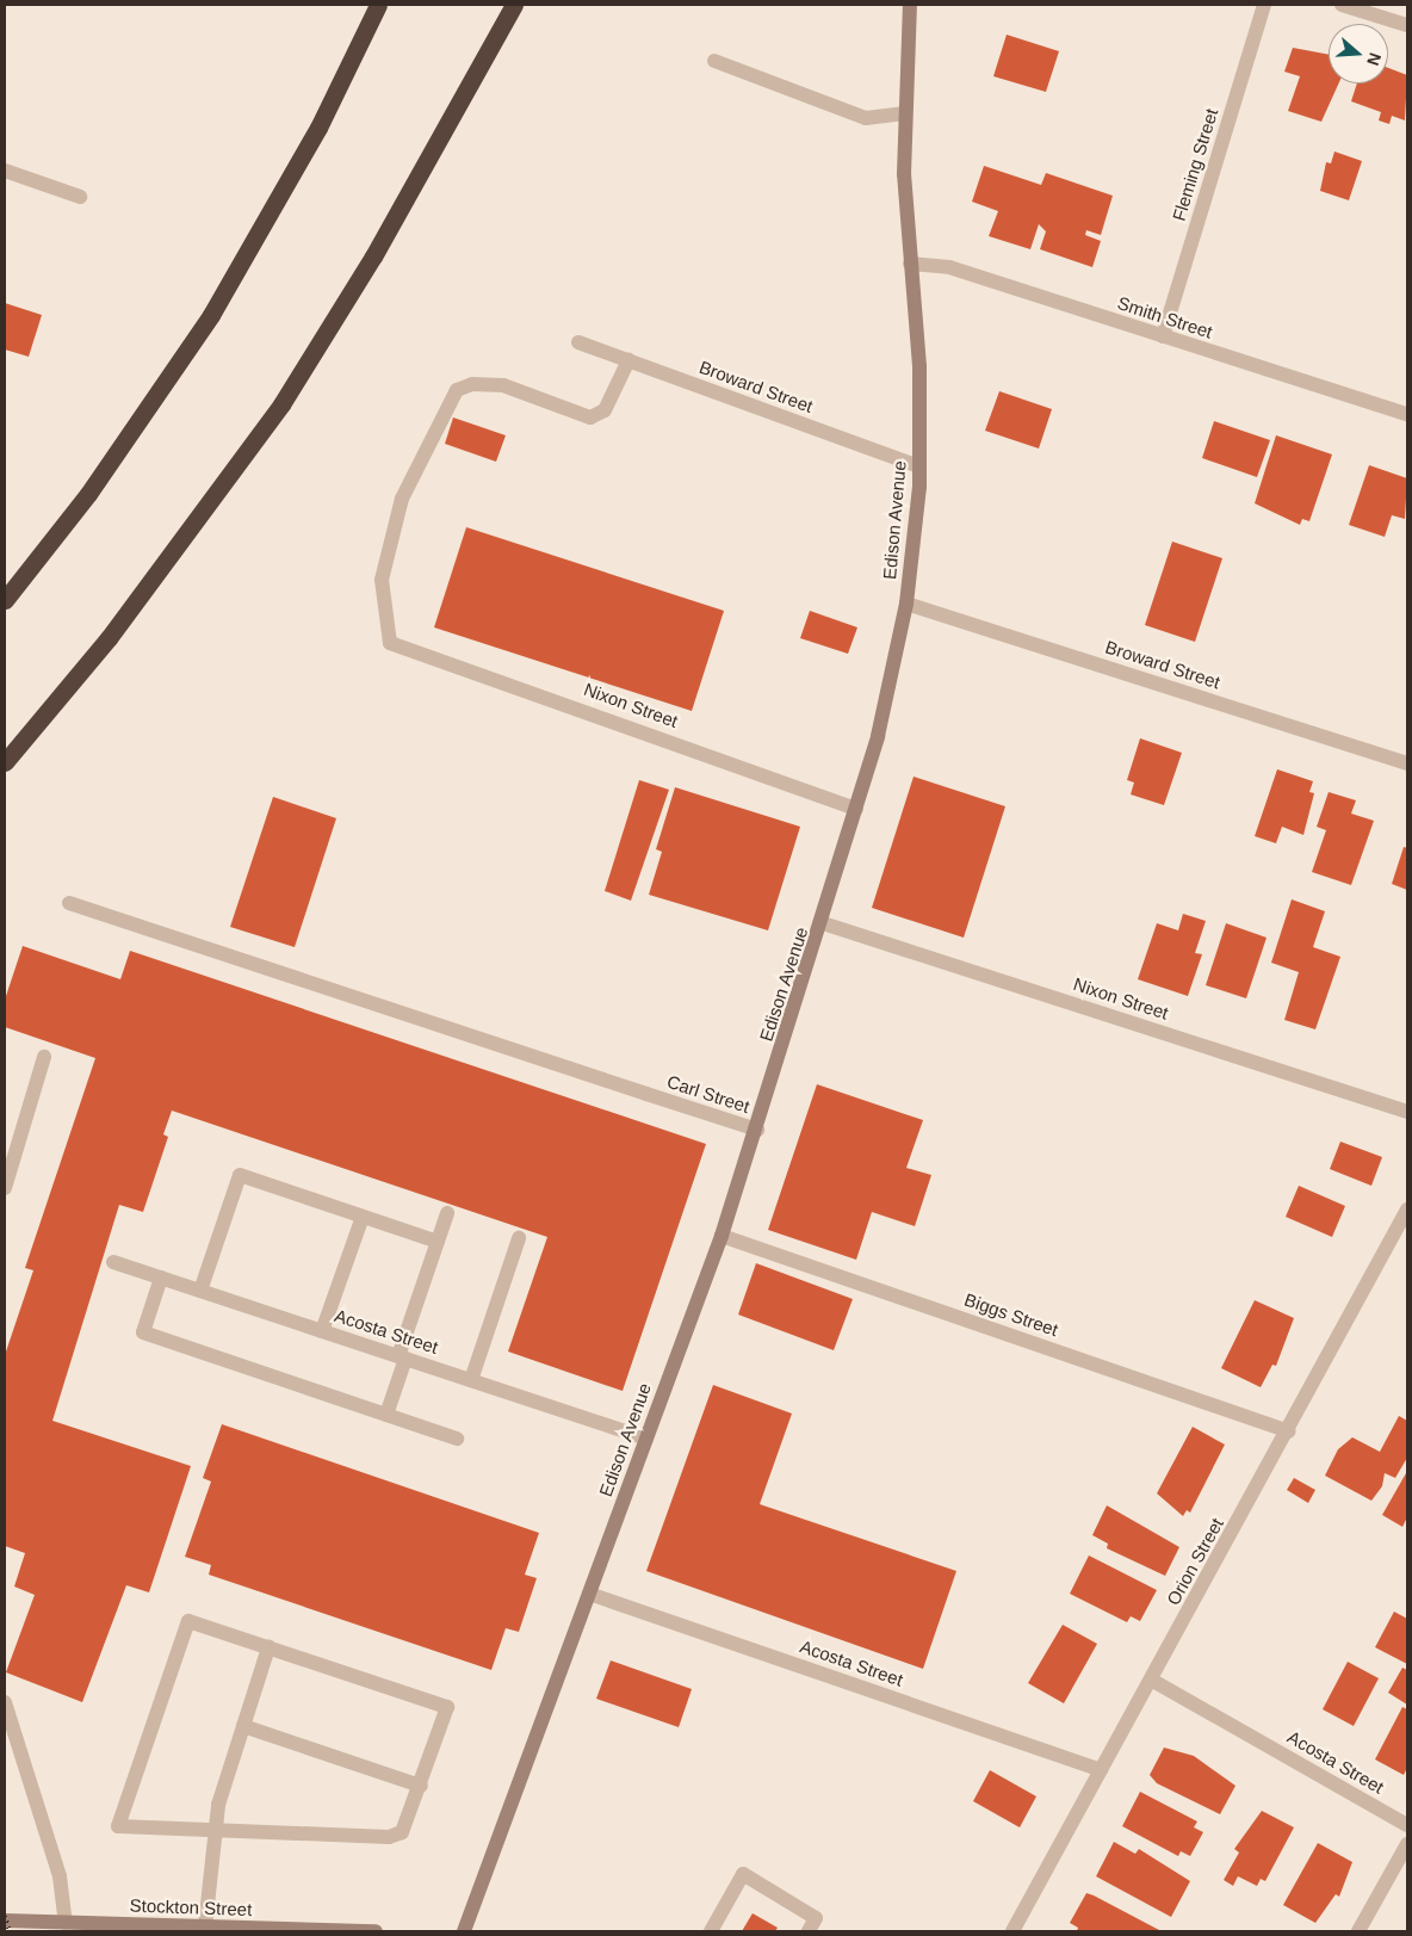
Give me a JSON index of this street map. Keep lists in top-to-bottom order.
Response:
{
  "streets": {
    "main road": ["Edison Avenue", "Stockton Street"],
    "street": [
      "Fleming Street",
      "Smith Street",
      "Broward Street",
      "Nixon Street",
      "Carl Street",
      "Biggs Street",
      "Acosta Street",
      "Orion Street"
    ]
  },
  "crossings": [
    ["Fleming Street", "Smith Street"],
    ["Smith Street", "Edison Avenue"],
    ["Broward Street", "Edison Avenue"],
    ["Broward Street", "Nixon Street"],
    ["Edison Avenue", "Nixon Street"],
    ["Edison Avenue", "Carl Street"],
    ["Edison Avenue", "Biggs Street"],
    ["Edison Avenue", "Acosta Street"],
    ["Biggs Street", "Orion Street"],
    ["Acosta Street", "Orion Street"]
  ],
  "north": "right"
}
